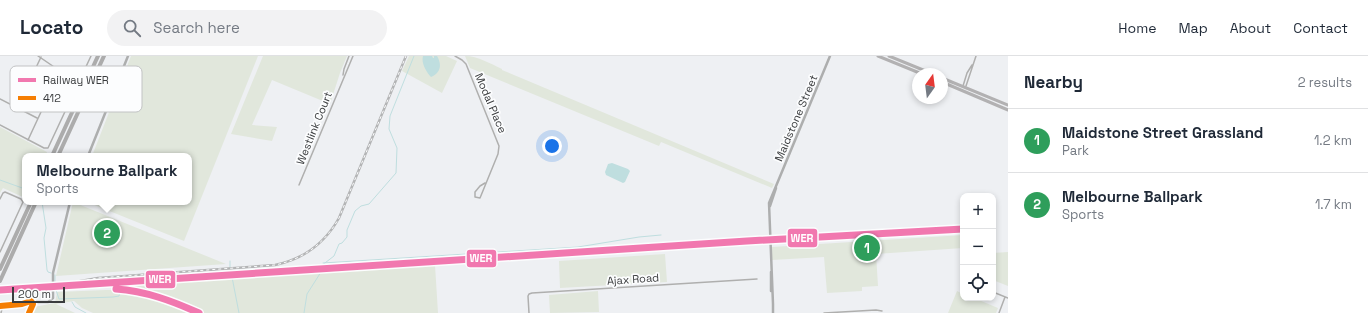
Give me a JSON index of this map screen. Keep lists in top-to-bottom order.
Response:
{
  "streets": {
    "main road": ["Maidstone Street"],
    "street": ["Modal Place", "Westlink Court", "Ajax Road"]
  },
  "lines": ["rail line WER", "transit line 412"],
  "legend": ["Railway WER", "412"],
  "scale_bar": "200 m",
  "north": "top",
  "page": {
    "header": "Locato",
    "search": "Search here",
    "nav": [
      "Home",
      "Map",
      "About",
      "Contact"
    ],
    "heading": ["Nearby", "2 results"],
    "list": [
      {
        "mark": "1",
        "name": "Maidstone Street Grassland",
        "note": "Park",
        "value": "1.2 km"
      },
      {
        "mark": "2",
        "name": "Melbourne Ballpark",
        "note": "Sports",
        "value": "1.7 km"
      }
    ],
    "popup": ["Melbourne Ballpark", "Sports"],
    "map_buttons": ["+", "−"],
    "pins": ["2", "1"],
    "scale": "200 m"
  }
}
